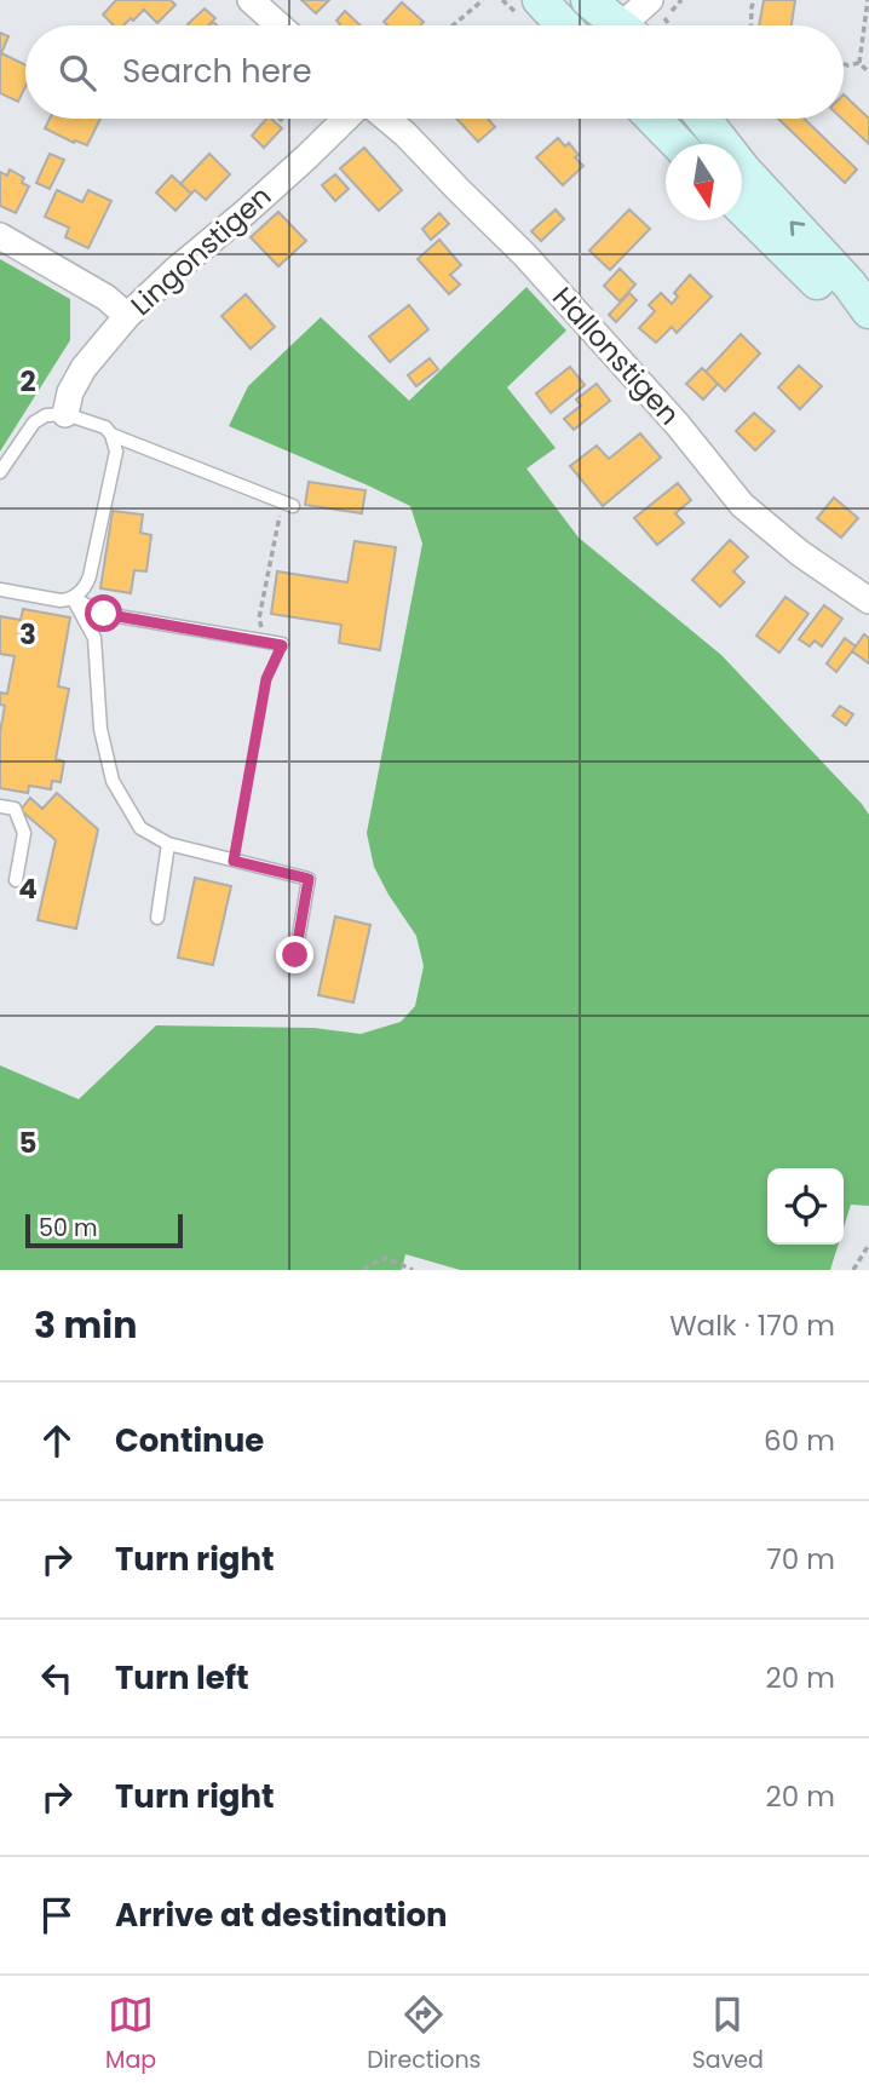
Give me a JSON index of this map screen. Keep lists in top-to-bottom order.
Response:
{
  "streets": {
    "street": ["Lingonstigen", "Hallonstigen"]
  },
  "scale_bar": "50 m",
  "north": "bottom",
  "page": {
    "search": "Search here",
    "scale": "50 m",
    "heading": ["3 min", "Walk · 170 m"],
    "list": [
      ["Continue", "60 m"],
      ["Turn right", "70 m"],
      ["Turn left", "20 m"],
      ["Turn right", "20 m"],
      "Arrive at destination"
    ],
    "nav": ["Map", "Directions", "Saved"]
  },
  "grid": {
    "rows": [
      "2",
      "3",
      "4",
      "5"
    ]
  }
}
